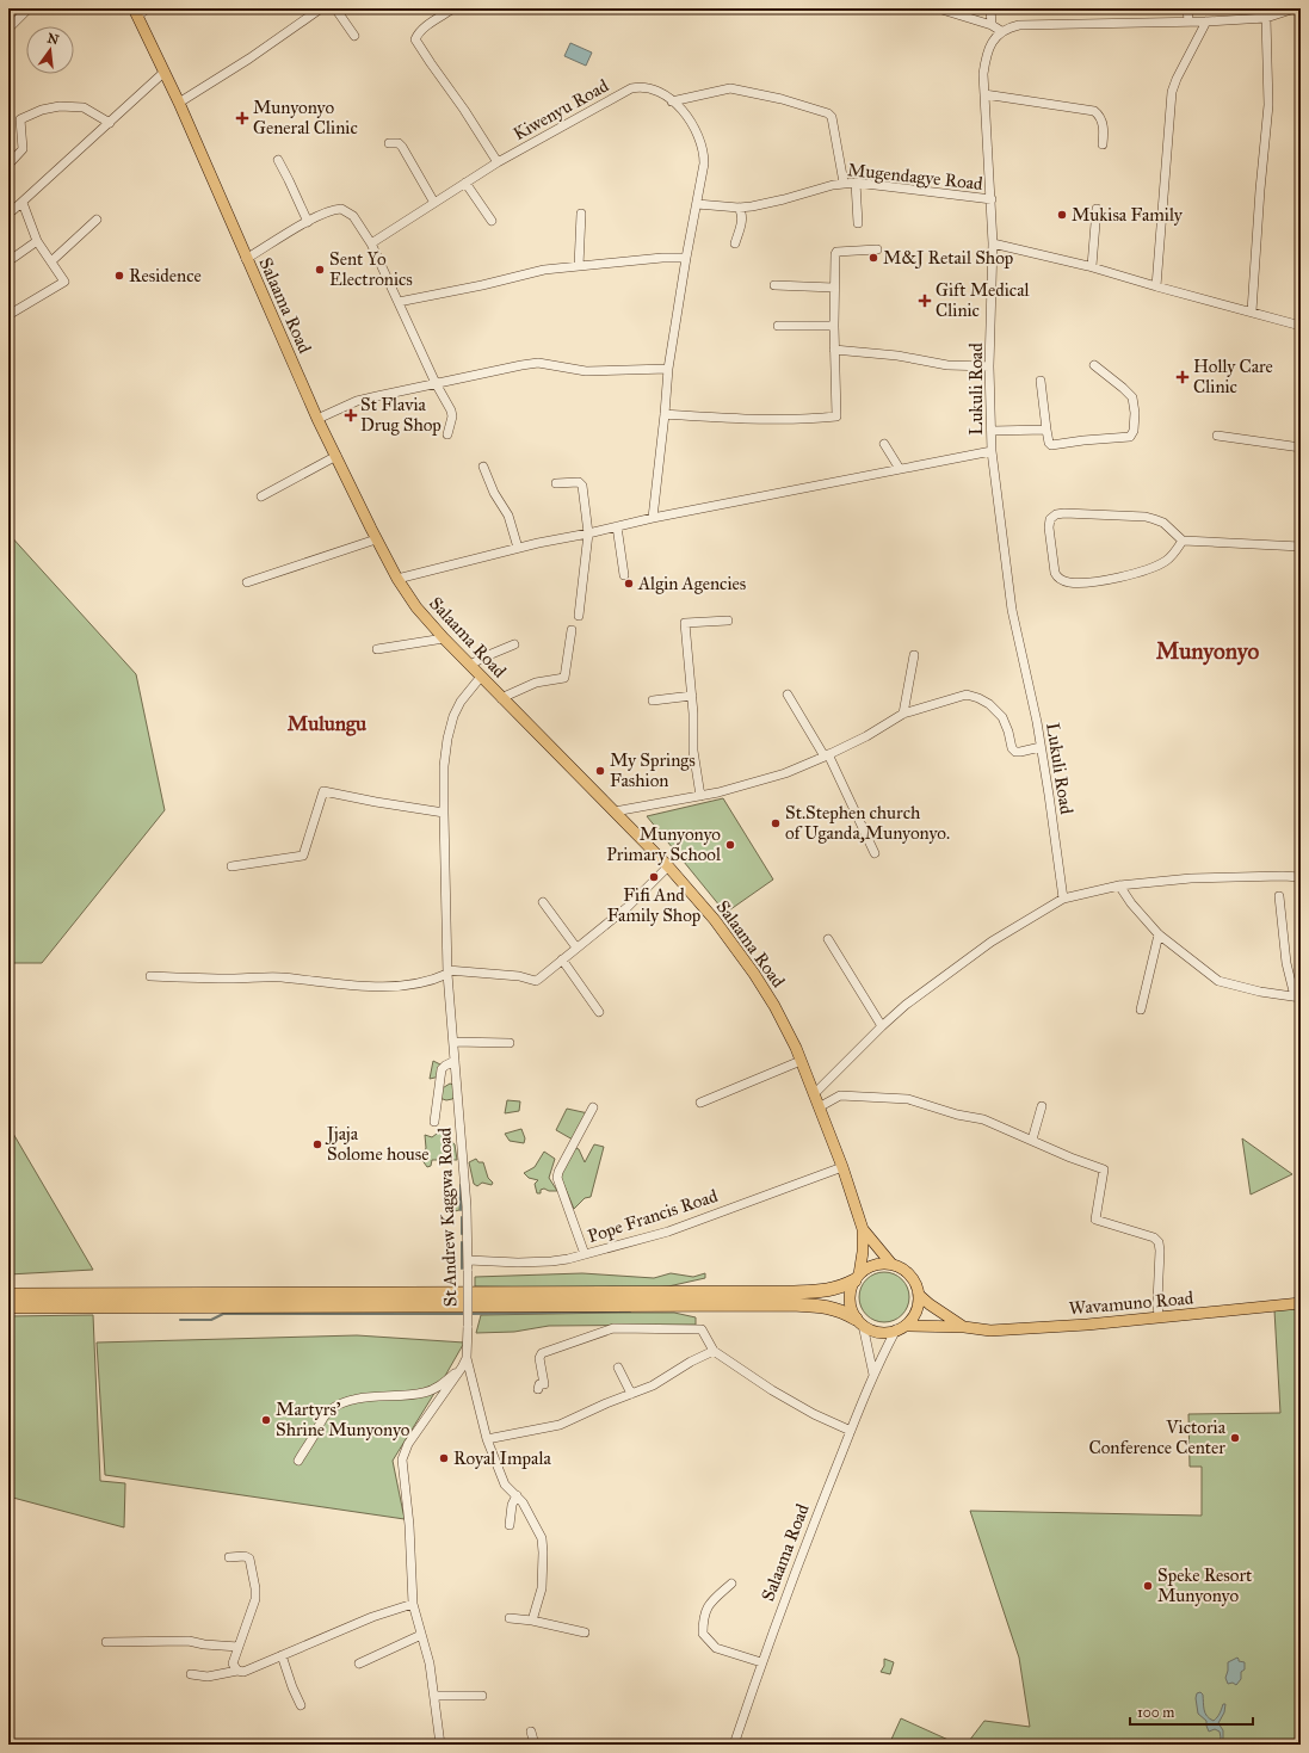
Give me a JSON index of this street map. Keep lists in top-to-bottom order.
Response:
{
  "streets": {
    "main road": ["Salaama Road", "Wavamuno Road"],
    "street": [
      "Kiwenyu Road",
      "Mugendagye Road",
      "Lukuli Road",
      "Pope Francis Road",
      "St Andrew Kaggwa Road"
    ]
  },
  "crossings": [
    ["Kiwenyu Road", "Mugendagye Road"],
    ["Mugendagye Road", "Lukuli Road"],
    ["Salaama Road", "Pope Francis Road"],
    ["Salaama Road", "St Andrew Kaggwa Road"],
    ["Salaama Road", "Wavamuno Road"],
    ["Pope Francis Road", "St Andrew Kaggwa Road"]
  ],
  "districts": ["Munyonyo", "Mulungu"],
  "places": {
    "health": [
      "Munyonyo General Clinic",
      "Gift Medical Clinic",
      "Holly Care Clinic",
      "St Flavia Drug Shop"
    ],
    "other": [
      "Mukisa Family",
      "M&J Retail Shop",
      "Sent Yo Electronics",
      "Residence",
      "Algin Agencies",
      "My Springs Fashion",
      "St.Stephen church of Uganda,Munyonyo.",
      "Munyonyo Primary School",
      "Fifi And Family Shop",
      "Jjaja Solome house",
      "Martyrs' Shrine Munyonyo",
      "Victoria Conference Center",
      "Royal Impala",
      "Speke Resort Munyonyo"
    ]
  },
  "scale_bar": "100 m",
  "north": "top"
}
